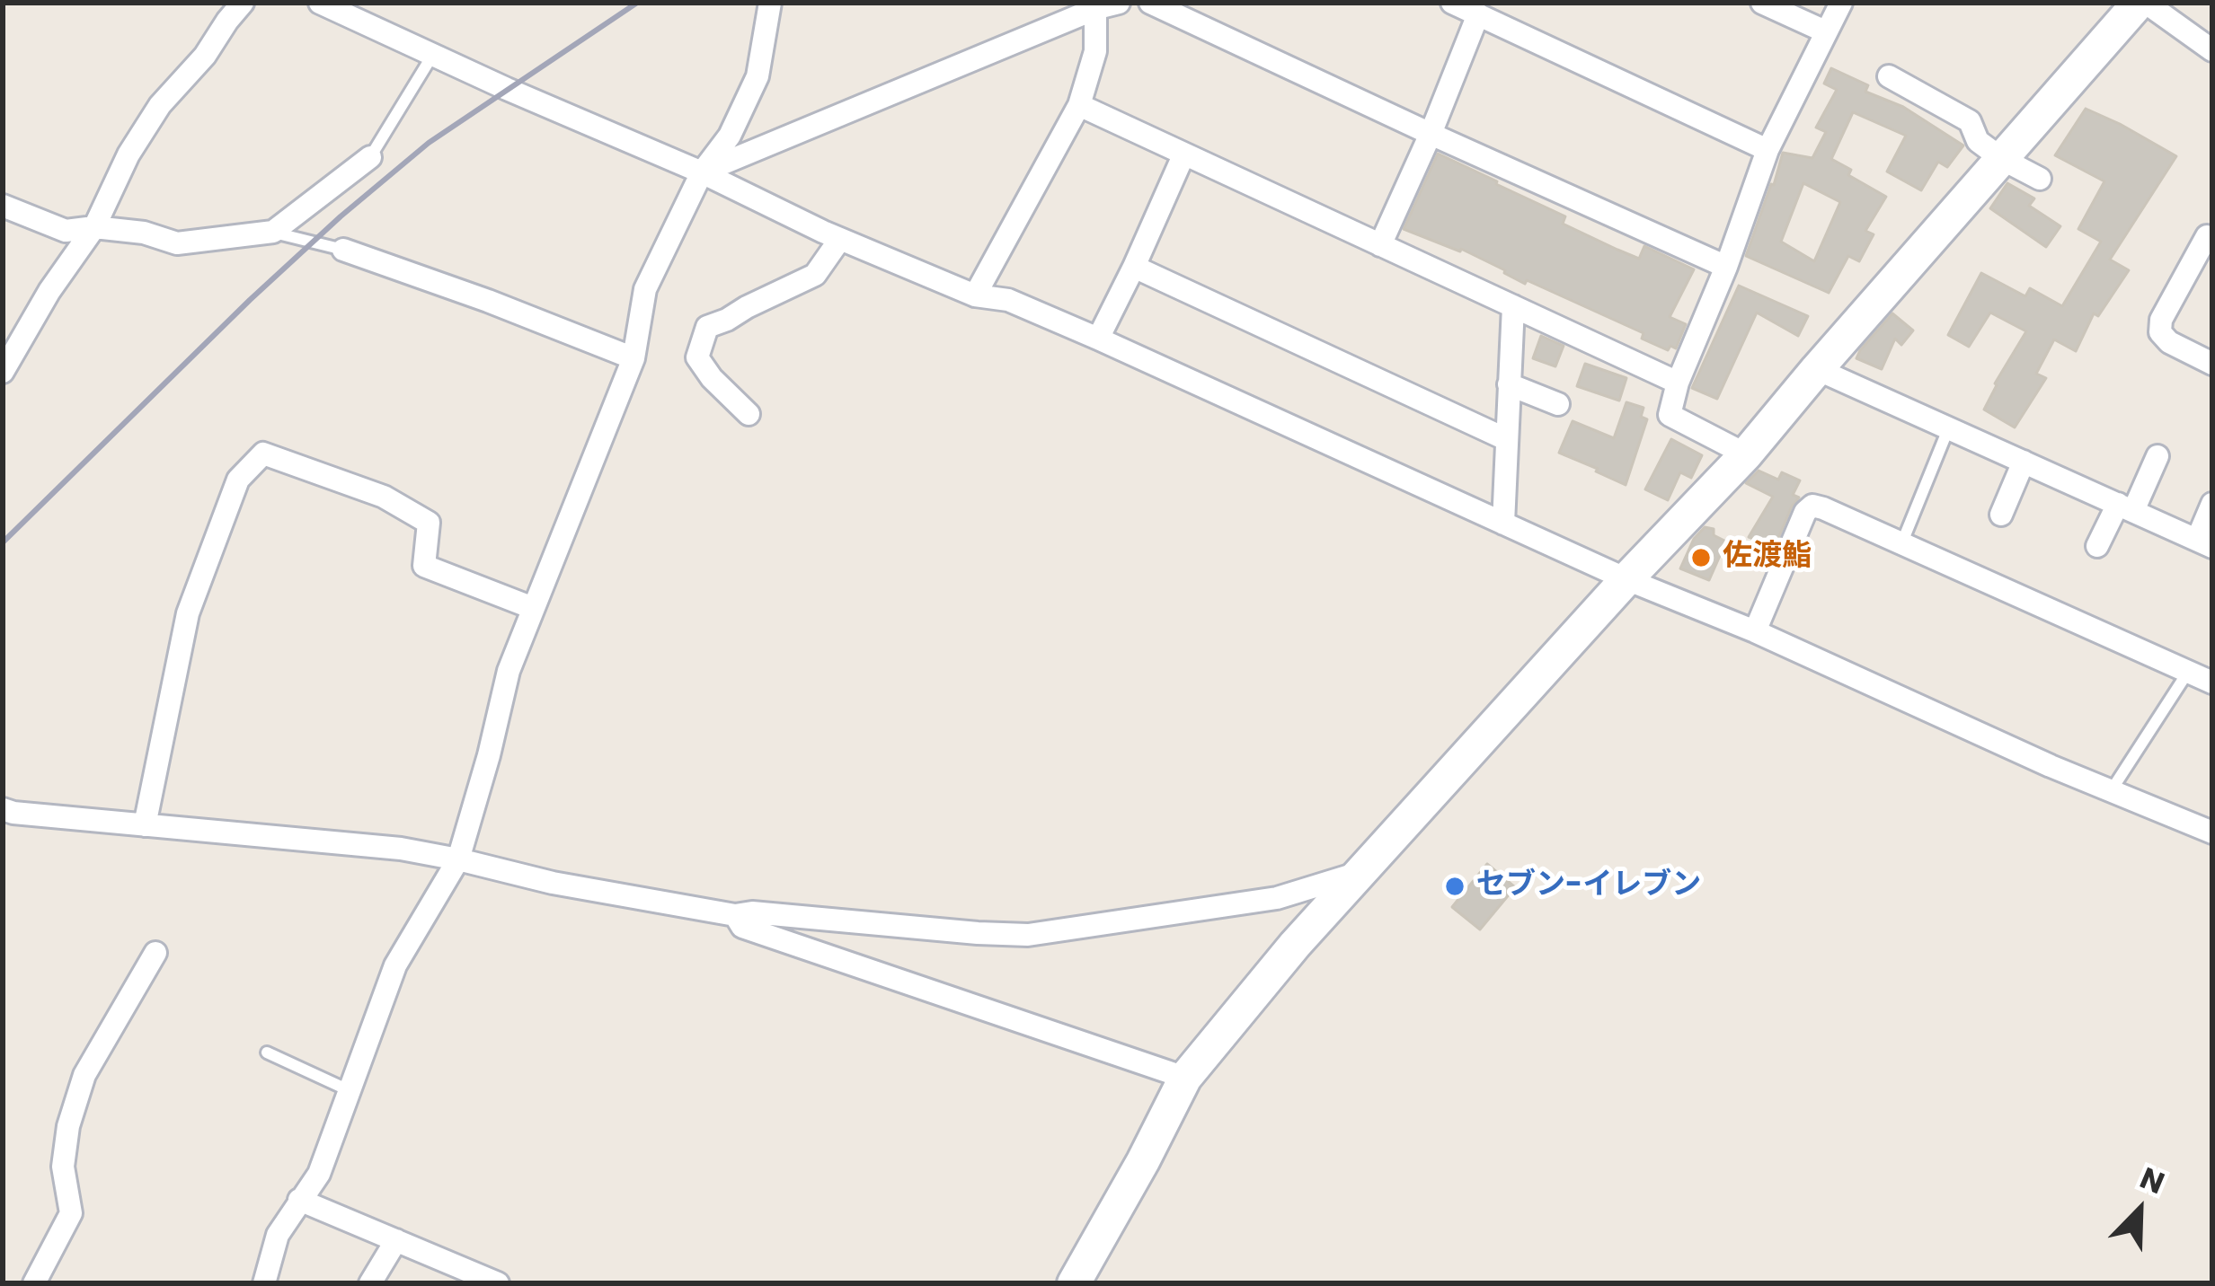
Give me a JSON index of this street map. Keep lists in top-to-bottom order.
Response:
{
  "places": ["佐渡鮨", "セブン-イレブン"],
  "north": "top right"
}
